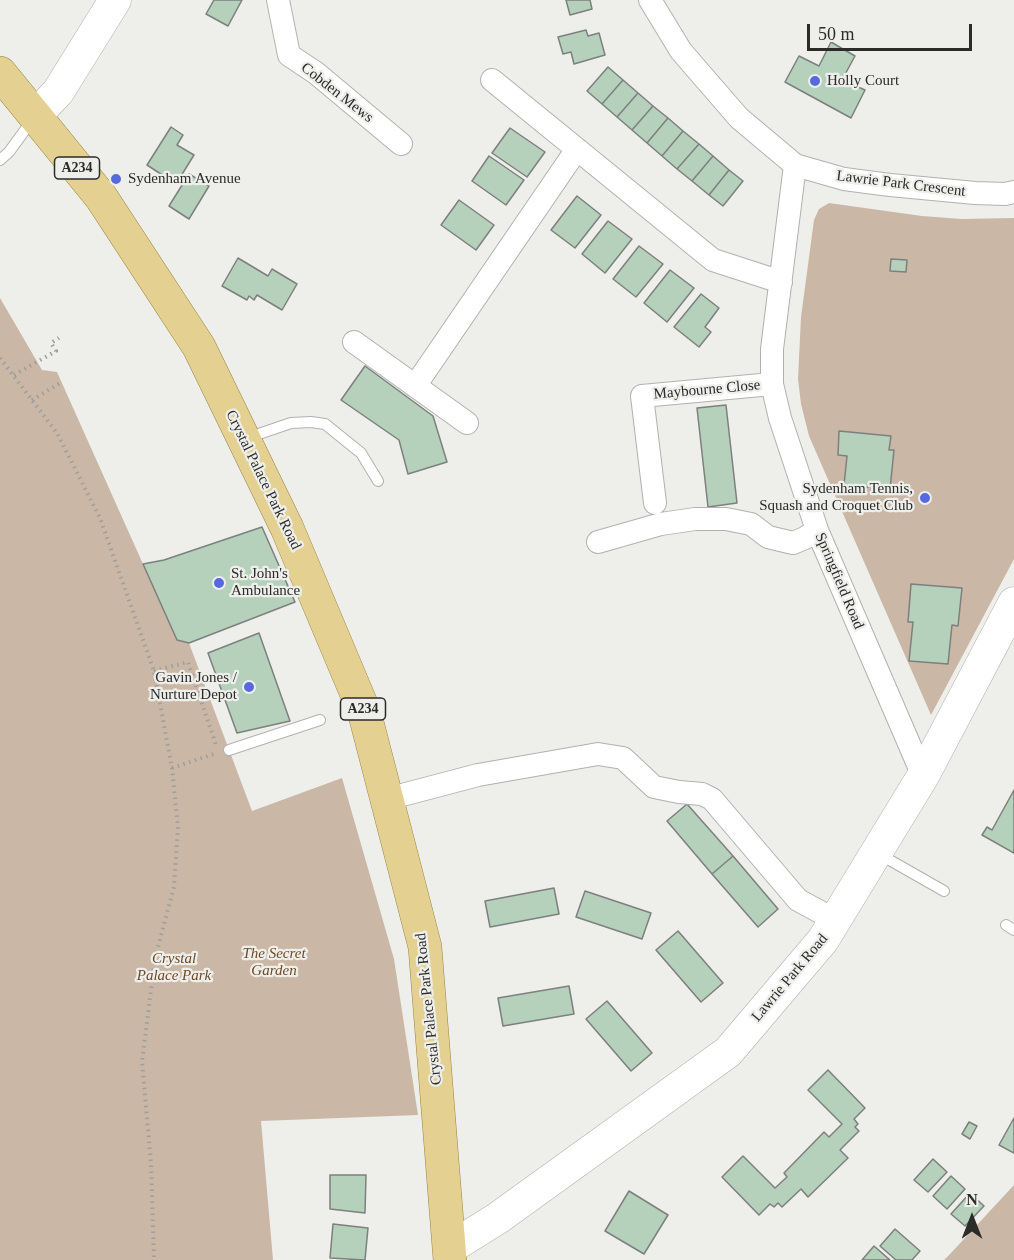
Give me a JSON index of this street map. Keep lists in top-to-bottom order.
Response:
{
  "streets": {
    "main road": ["A234", "Crystal Palace Park Road"],
    "street": [
      "Cobden Mews",
      "Lawrie Park Crescent",
      "Maybourne Close",
      "Springfield Road",
      "Lawrie Park Road"
    ]
  },
  "crossings": [
    ["Lawrie Park Crescent", "Springfield Road"],
    ["Maybourne Close", "Springfield Road"],
    ["Crystal Palace Park Road", "Lawrie Park Road"],
    ["Springfield Road", "Lawrie Park Road"]
  ],
  "parks": ["The Secret Garden", "Crystal Palace Park"],
  "places": [
    "Holly Court",
    "Sydenham Avenue",
    "Sydenham Tennis, Squash and Croquet Club",
    "St. John's Ambulance",
    "Gavin Jones / Nurture Depot"
  ],
  "scale_bar": "50 m",
  "north": "top"
}
